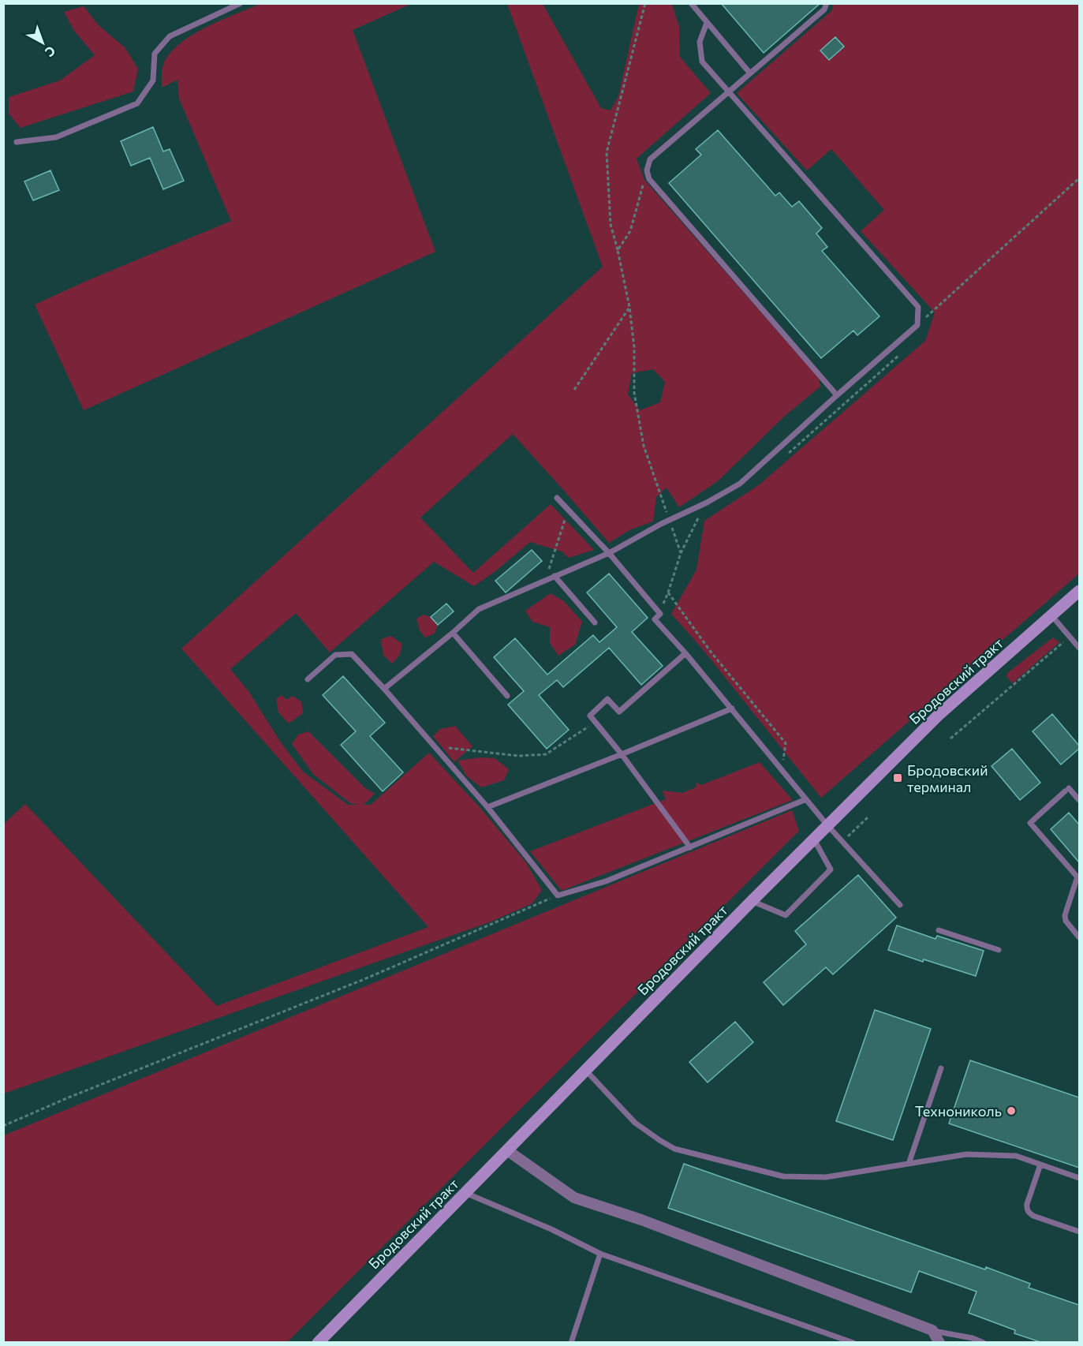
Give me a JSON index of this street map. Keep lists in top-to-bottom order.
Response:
{
  "streets": {
    "street": ["Бродовский тракт"]
  },
  "places": {
    "transit": ["Бродовский терминал"],
    "other": ["Технониколь"]
  },
  "north": "bottom right"
}
